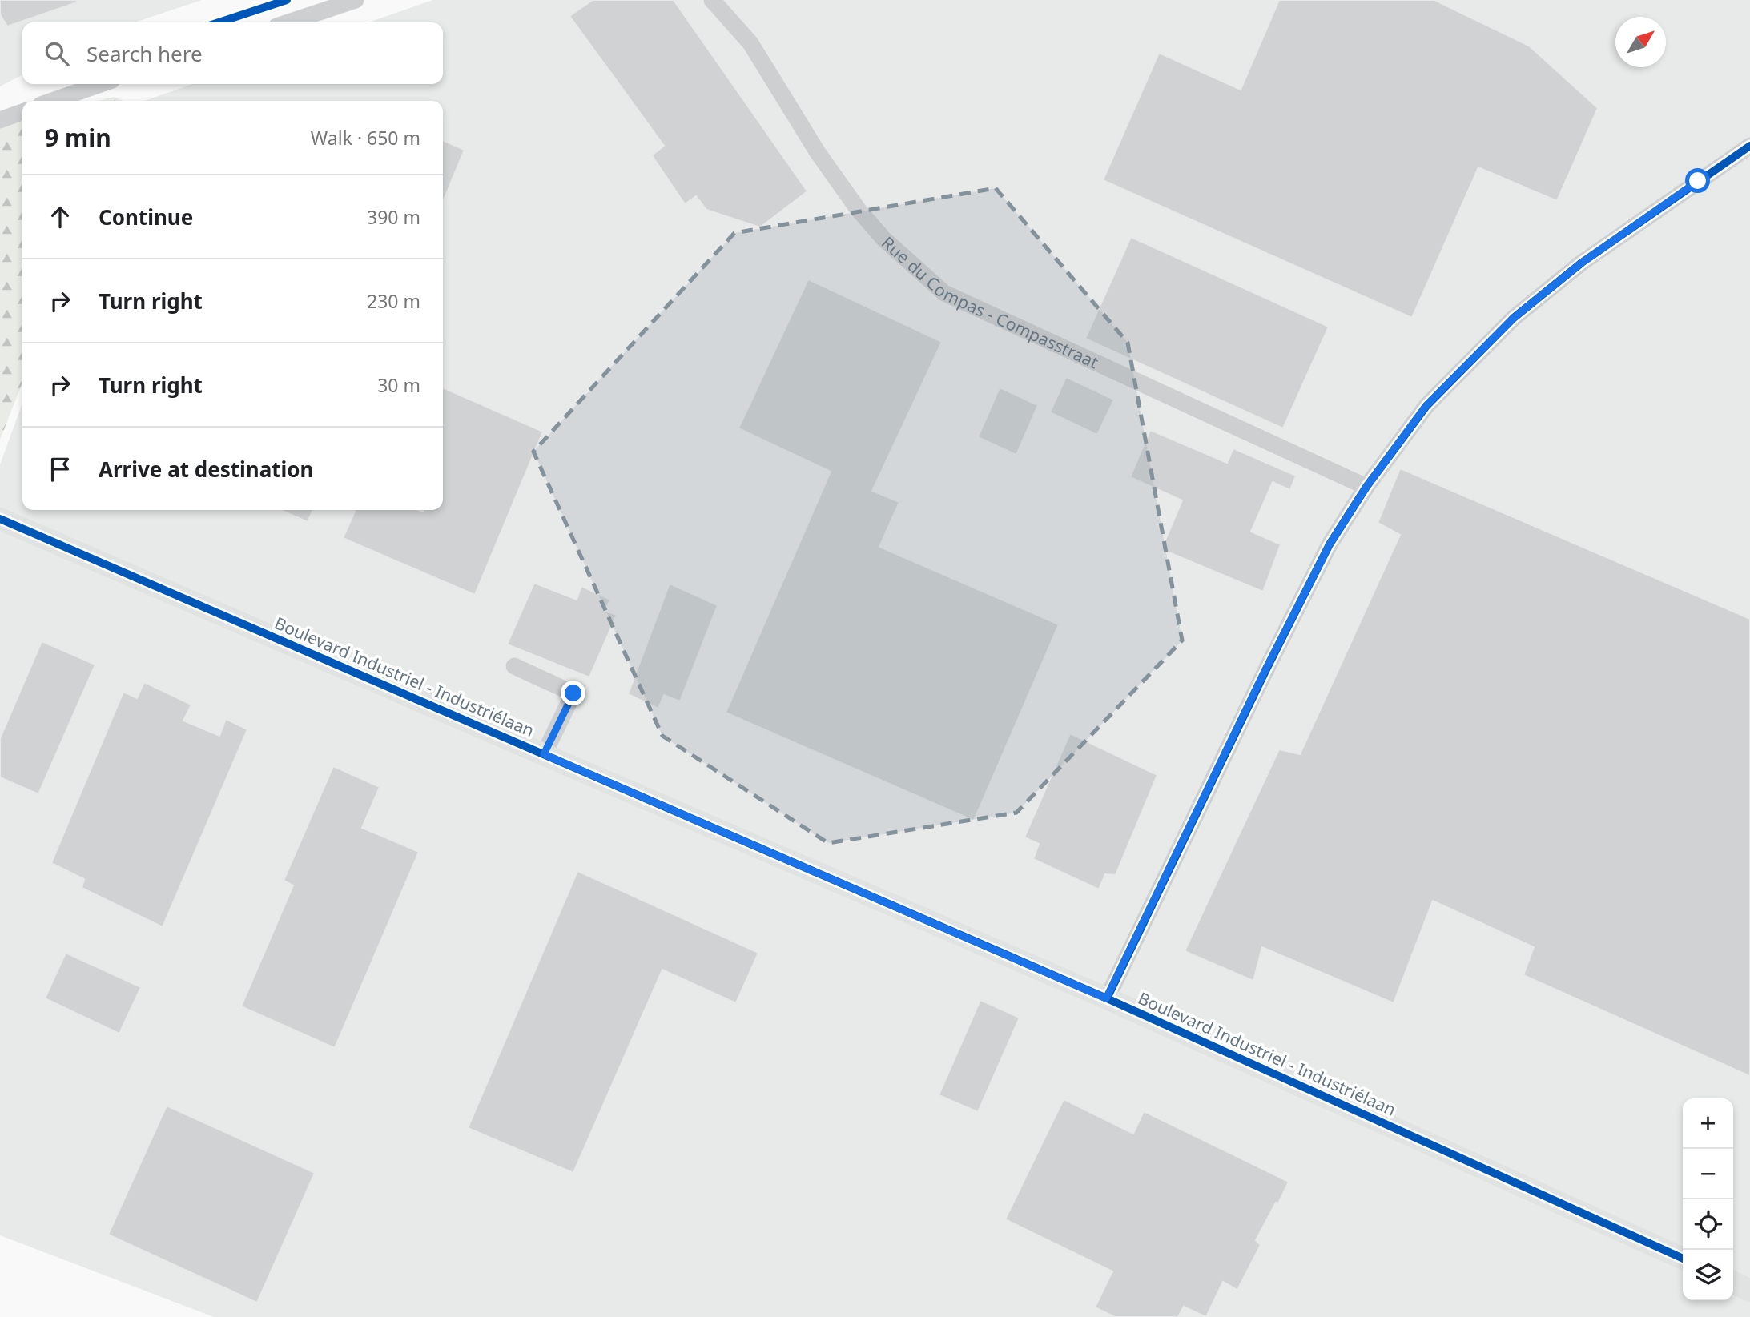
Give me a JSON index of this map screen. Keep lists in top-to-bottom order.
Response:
{
  "streets": {
    "main road": ["Boulevard Industriel - Industriélaan"],
    "street": ["Rue du Compas - Compasstraat"]
  },
  "north": "top right",
  "page": {
    "search": "Search here",
    "heading": ["9 min", "Walk · 650 m"],
    "list": [
      ["Continue", "390 m"],
      ["Turn right", "230 m"],
      ["Turn right", "30 m"],
      "Arrive at destination"
    ],
    "map_buttons": ["+", "−"]
  }
}
